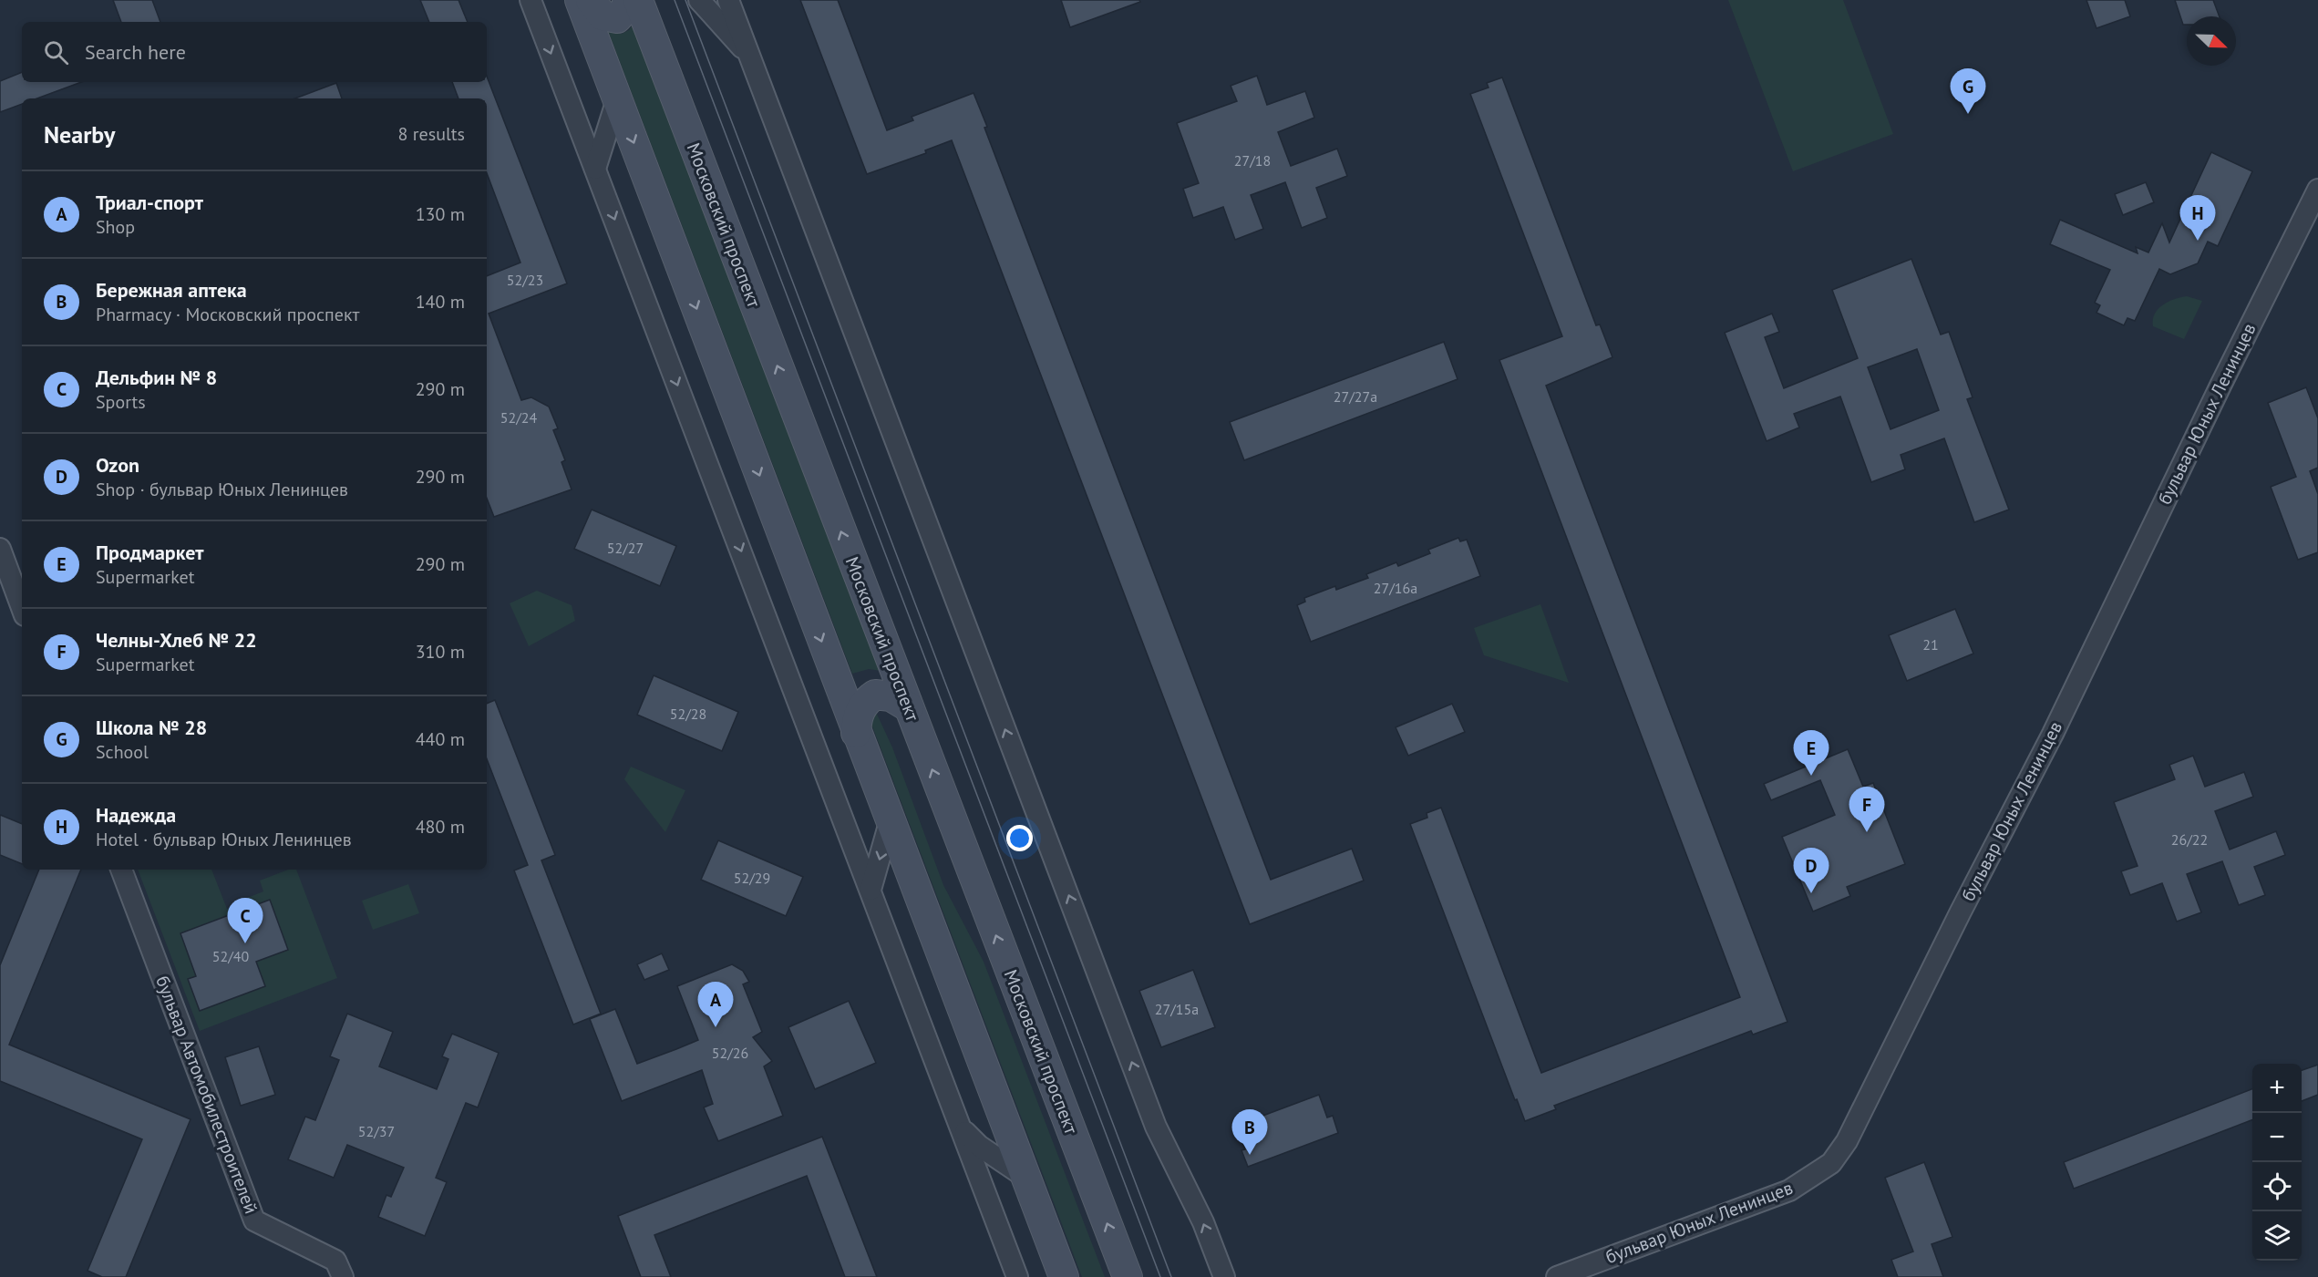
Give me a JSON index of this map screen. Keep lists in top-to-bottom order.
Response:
{
  "streets": {
    "main road": ["Московский проспект"],
    "street": ["бульвар Юных Ленинцев", "бульвар Автомобилестроителей"]
  },
  "house_numbers": [
    "27/18",
    "52/23",
    "27/27а",
    "52/24",
    "52/27",
    "27/16а",
    "21",
    "52/28",
    "26/22",
    "52/29",
    "52/40",
    "27/15а",
    "52/26",
    "52/37"
  ],
  "north": "bottom right",
  "page": {
    "search": "Search here",
    "pins": [
      "G",
      "H",
      "E",
      "F",
      "D",
      "C",
      "A",
      "B"
    ],
    "heading": ["Nearby", "8 results"],
    "list": [
      {
        "mark": "A",
        "name": "Триал-спорт",
        "note": "Shop",
        "value": "130 m"
      },
      {
        "mark": "B",
        "name": "Бережная аптека",
        "note": "Pharmacy · Московский проспект",
        "value": "140 m"
      },
      {
        "mark": "C",
        "name": "Дельфин № 8",
        "note": "Sports",
        "value": "290 m"
      },
      {
        "mark": "D",
        "name": "Ozon",
        "note": "Shop · бульвар Юных Ленинцев",
        "value": "290 m"
      },
      {
        "mark": "E",
        "name": "Продмаркет",
        "note": "Supermarket",
        "value": "290 m"
      },
      {
        "mark": "F",
        "name": "Челны-Хлеб № 22",
        "note": "Supermarket",
        "value": "310 m"
      },
      {
        "mark": "G",
        "name": "Школа № 28",
        "note": "School",
        "value": "440 m"
      },
      {
        "mark": "H",
        "name": "Надежда",
        "note": "Hotel · бульвар Юных Ленинцев",
        "value": "480 m"
      }
    ],
    "map_buttons": ["+", "−"]
  }
}
